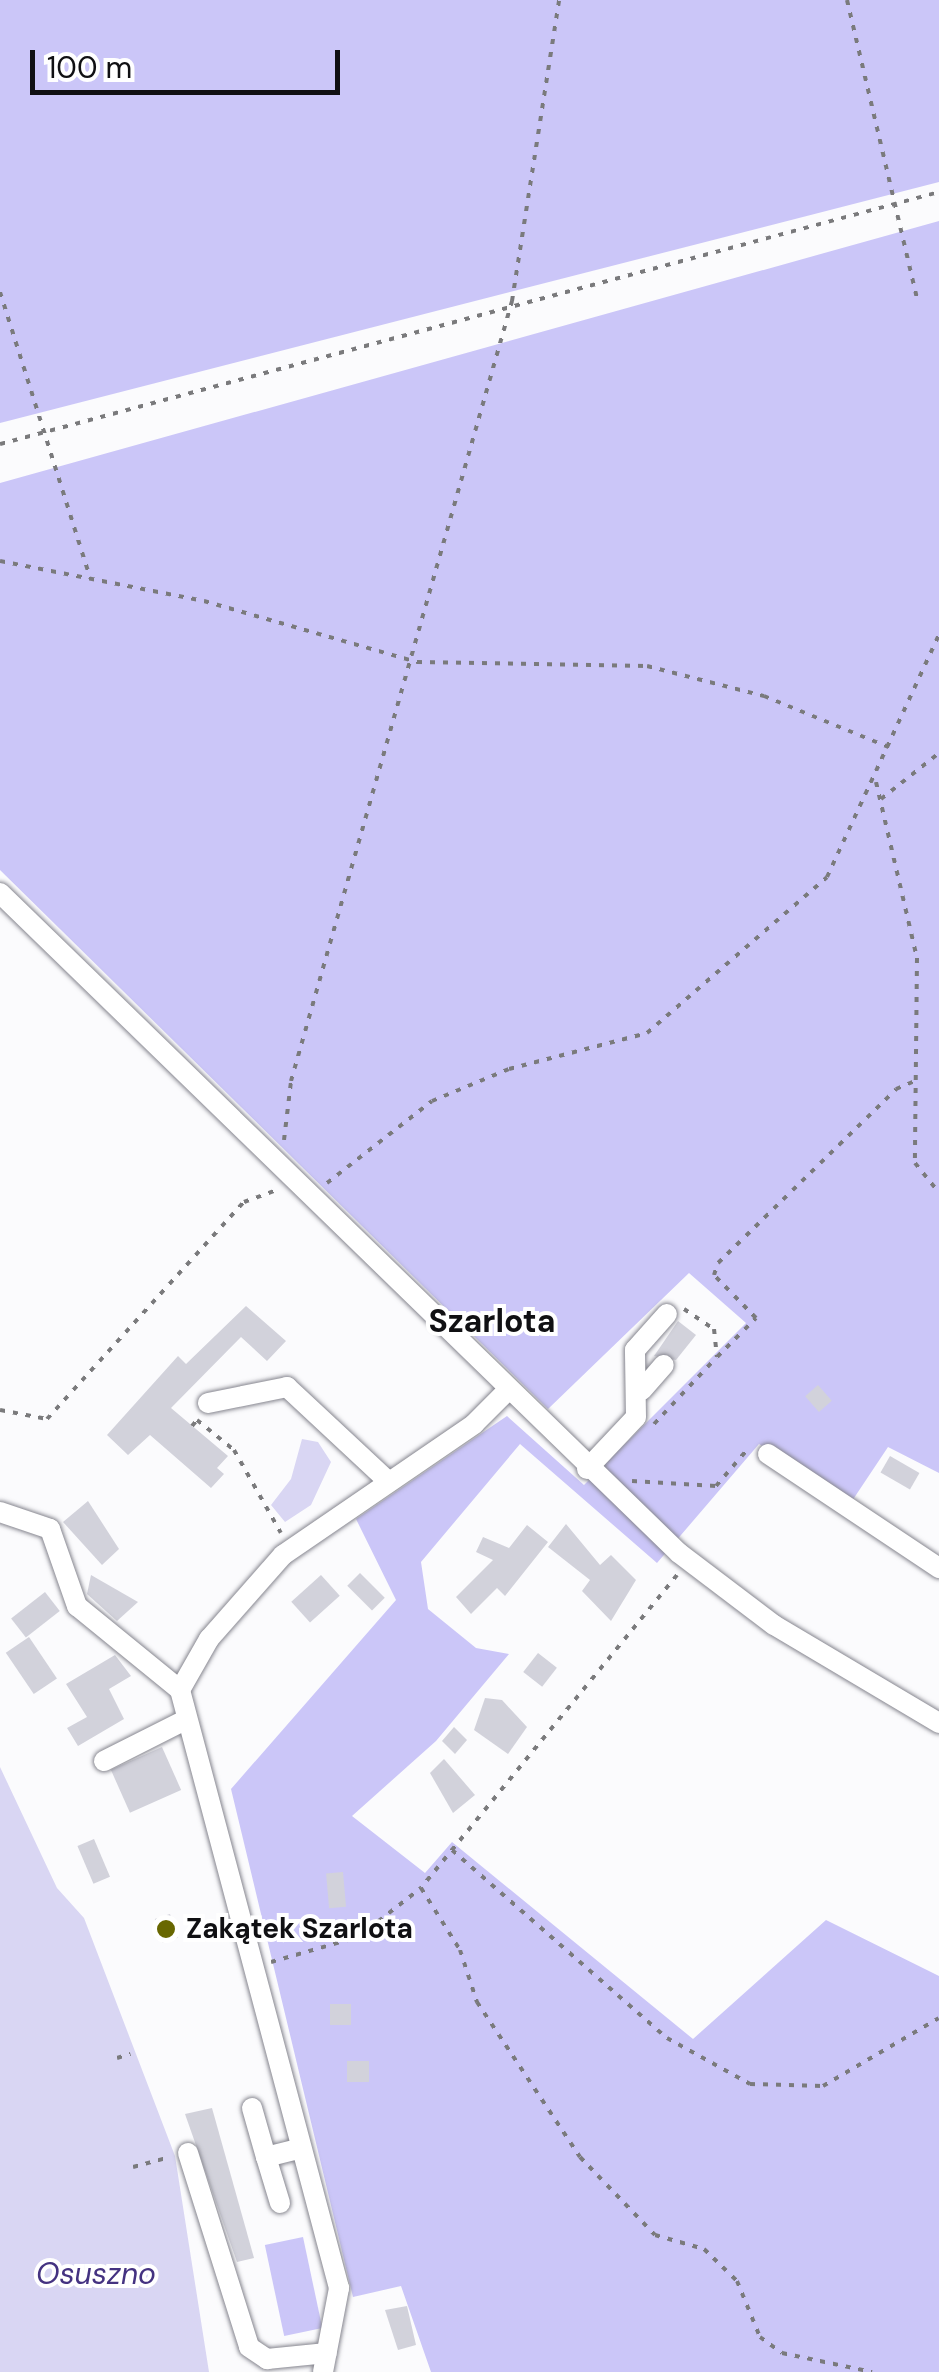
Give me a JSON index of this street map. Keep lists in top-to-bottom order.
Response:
{
  "districts": ["Szarlota"],
  "water": ["Osuszno"],
  "places": ["Zakątek Szarlota"],
  "scale_bar": "100 m"
}
